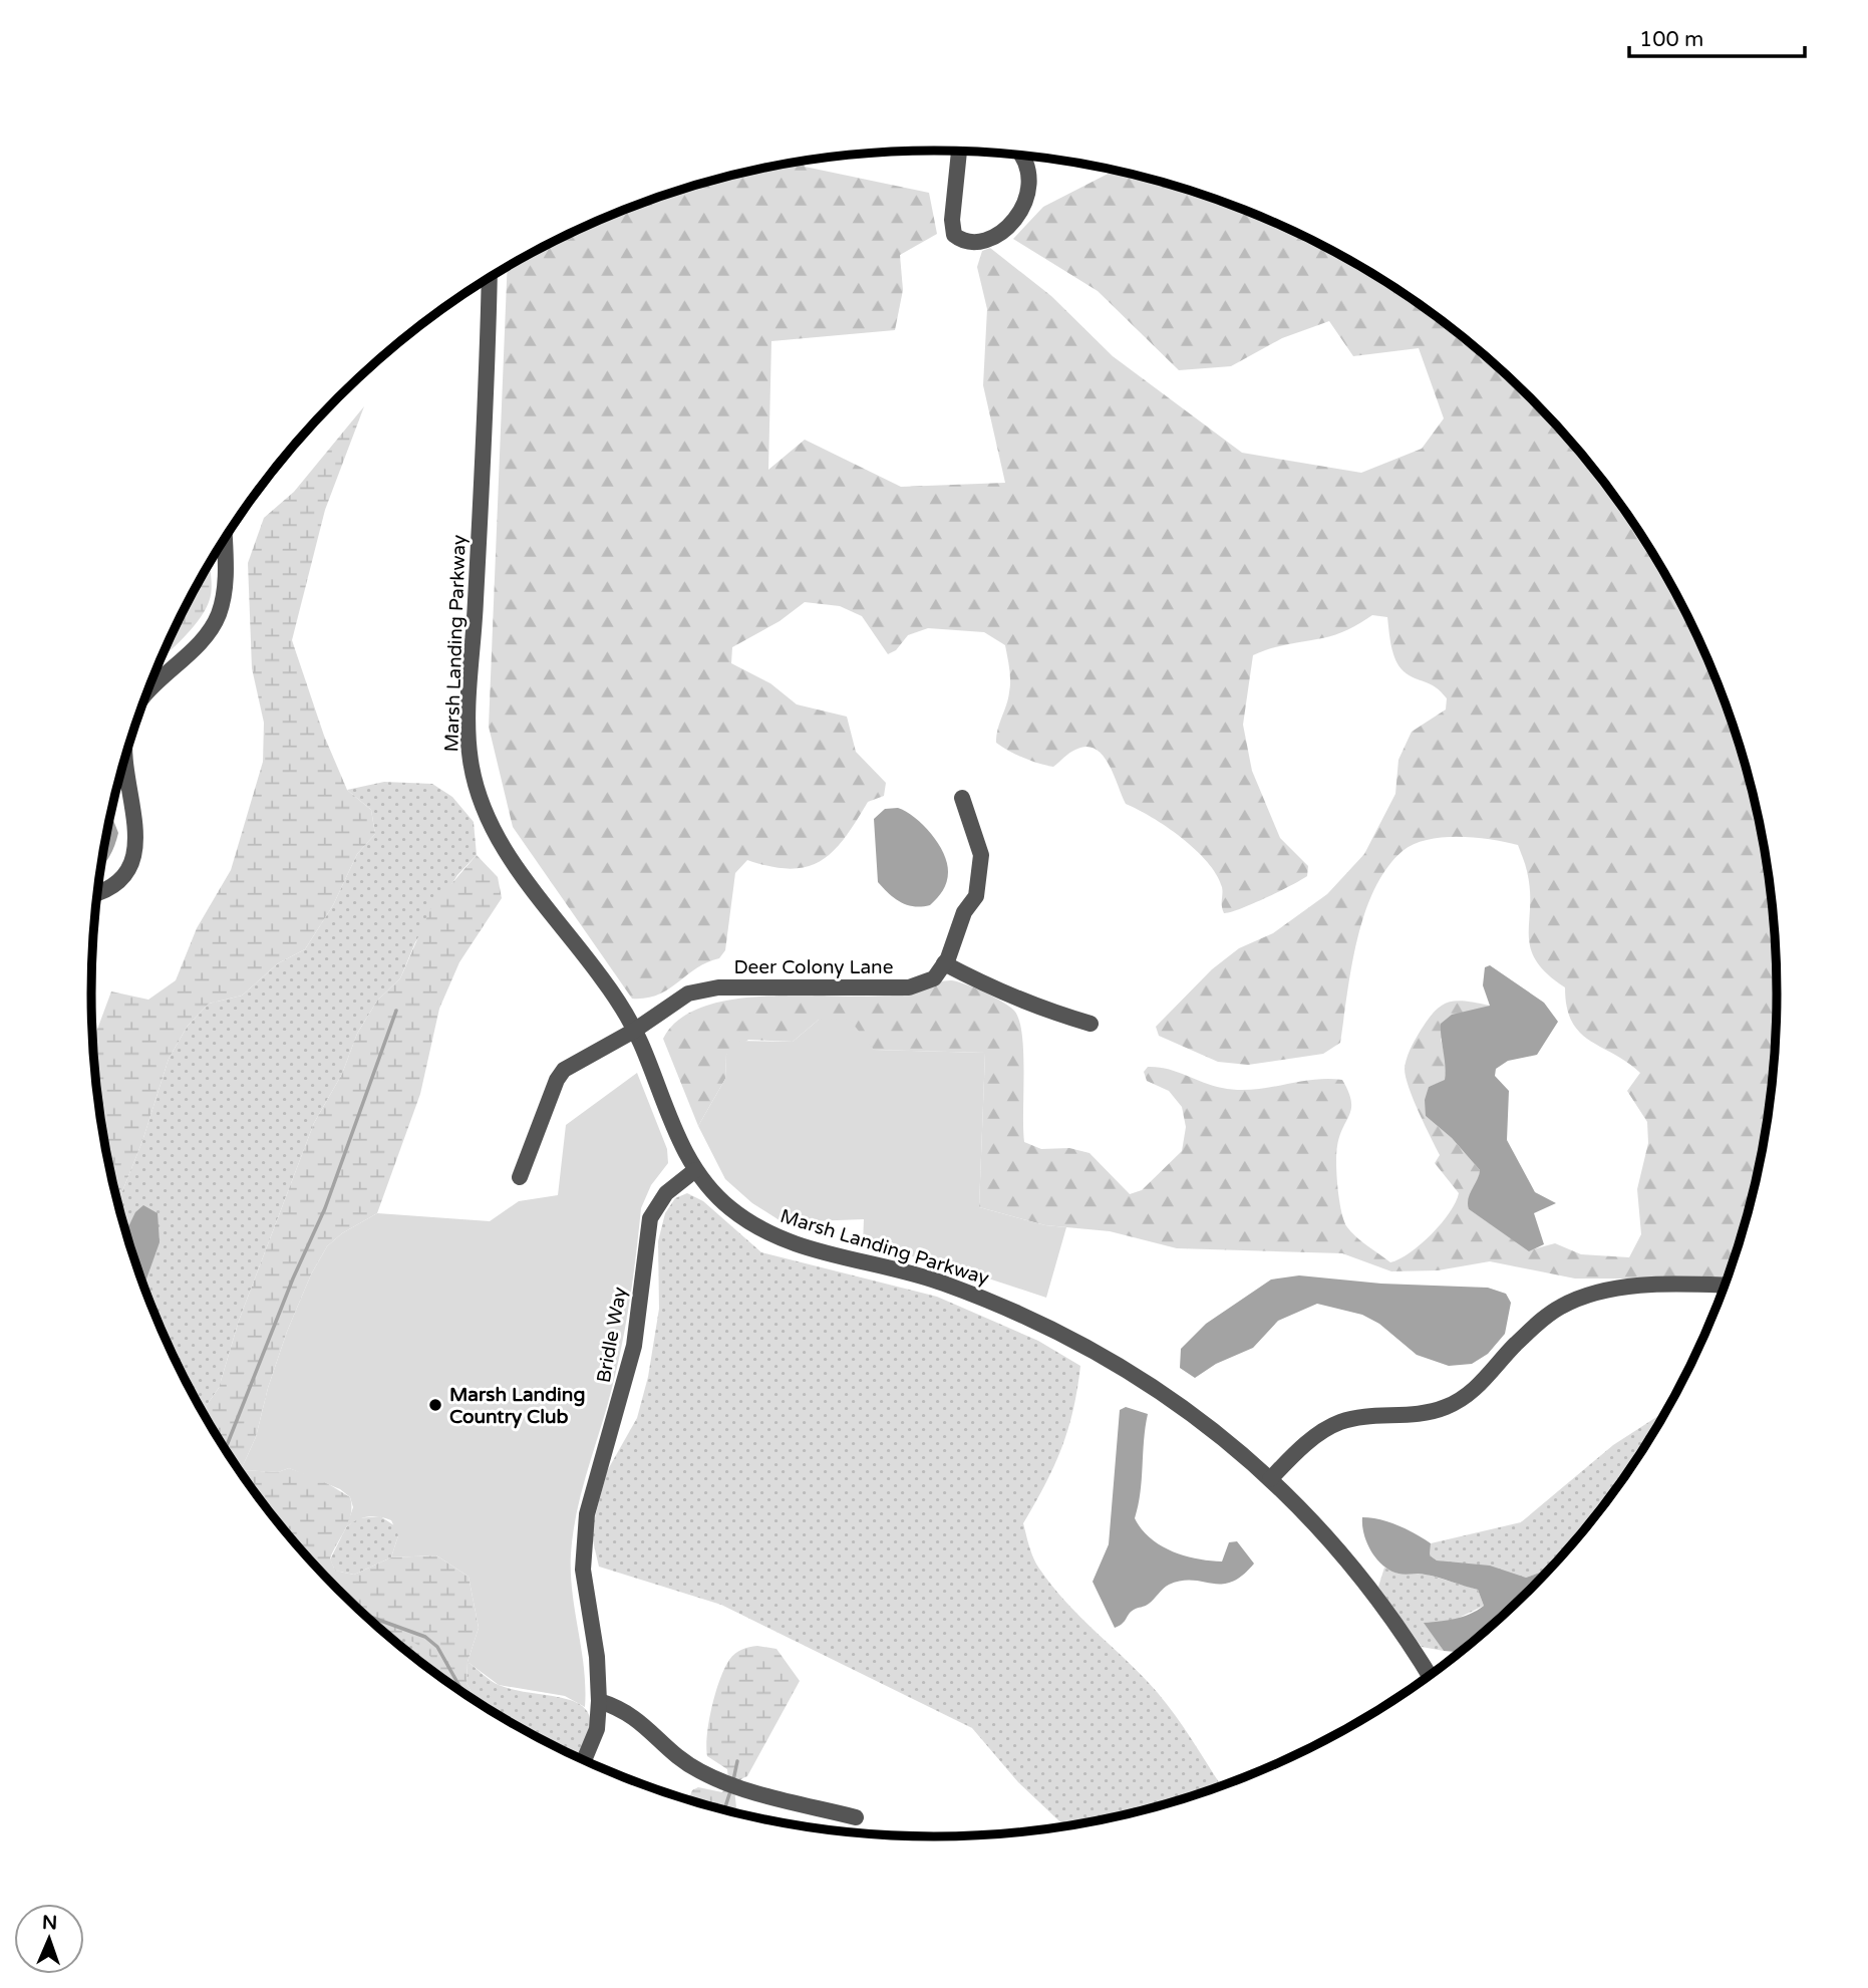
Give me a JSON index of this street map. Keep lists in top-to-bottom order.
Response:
{
  "streets": {
    "street": ["Marsh Landing Parkway", "Deer Colony Lane", "Bridle Way"]
  },
  "crossings": [
    ["Marsh Landing Parkway", "Deer Colony Lane"],
    ["Marsh Landing Parkway", "Bridle Way"]
  ],
  "places": ["Marsh Landing Country Club"],
  "scale_bar": "100 m",
  "north": "top"
}
